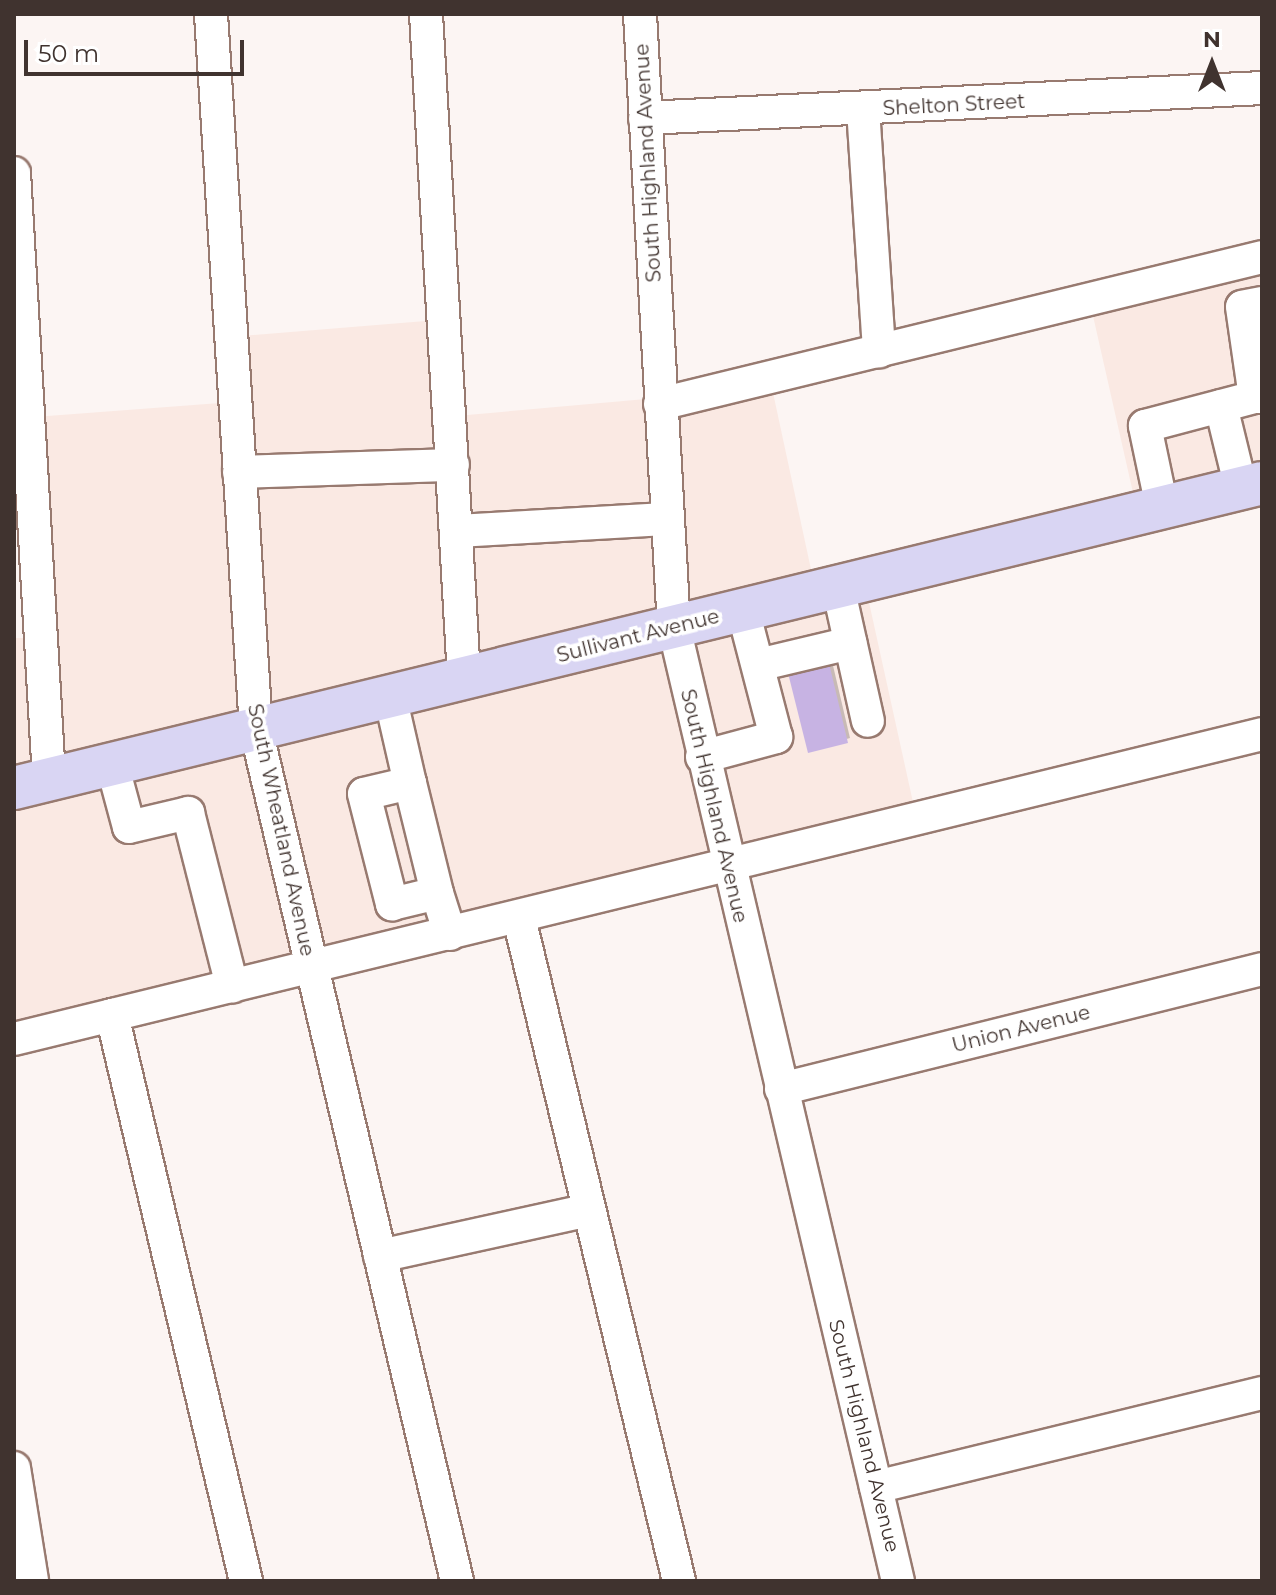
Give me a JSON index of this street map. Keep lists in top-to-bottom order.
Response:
{
  "streets": {
    "main road": ["Sullivant Avenue"],
    "street": [
      "Shelton Street",
      "South Highland Avenue",
      "South Wheatland Avenue",
      "Union Avenue"
    ]
  },
  "crossings": [
    ["Shelton Street", "South Highland Avenue"],
    ["South Highland Avenue", "Sullivant Avenue"],
    ["South Highland Avenue", "Union Avenue"],
    ["Sullivant Avenue", "South Wheatland Avenue"]
  ],
  "scale_bar": "50 m",
  "north": "top"
}
